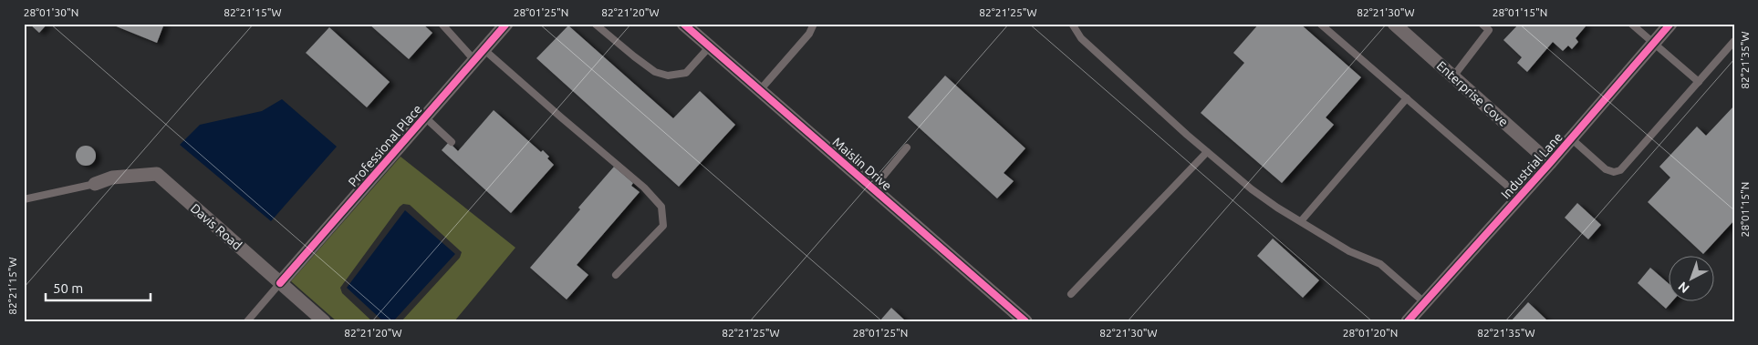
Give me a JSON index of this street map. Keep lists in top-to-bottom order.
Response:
{
  "streets": {
    "street": [
      "Enterprise Cove",
      "Professional Place",
      "Maislin Drive",
      "Industrial Lane",
      "Davis Road"
    ]
  },
  "crossings": [
    ["Enterprise Cove", "Industrial Lane"],
    ["Professional Place", "Davis Road"]
  ],
  "scale_bar": "50 m",
  "north": "bottom left",
  "coordinates": [
    "28°01'30\"N",
    "82°21'15\"W",
    "28°01'25\"N",
    "82°21'20\"W",
    "82°21'25\"W",
    "82°21'30\"W",
    "28°01'15\"N",
    "82°21'35\"W",
    "28°01'20\"N"
  ]
}
